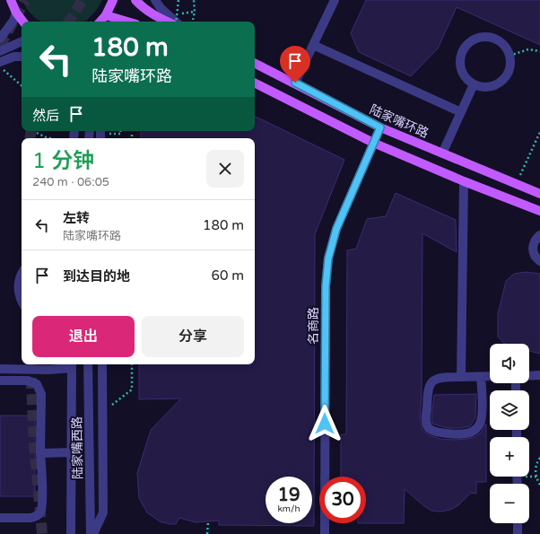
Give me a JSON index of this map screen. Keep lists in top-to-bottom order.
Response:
{
  "streets": {
    "main road": ["陆家嘴环路"],
    "street": ["名商路", "陆家嘴西路"]
  },
  "crossings": [
    ["陆家嘴环路", "名商路"]
  ],
  "page": {
    "turn": ["180 m", "陆家嘴环路"],
    "then": "然后",
    "heading": ["1 分钟", "240 m · 06:05"],
    "list": [
      {
        "name": "左转",
        "note": "陆家嘴环路",
        "value": "180 m"
      },
      {
        "name": "到达目的地",
        "value": "60 m"
      }
    ],
    "buttons": ["退出", "分享"],
    "map_buttons": ["+", "−"],
    "speed": "19 km/h",
    "limit": "30"
  }
}
